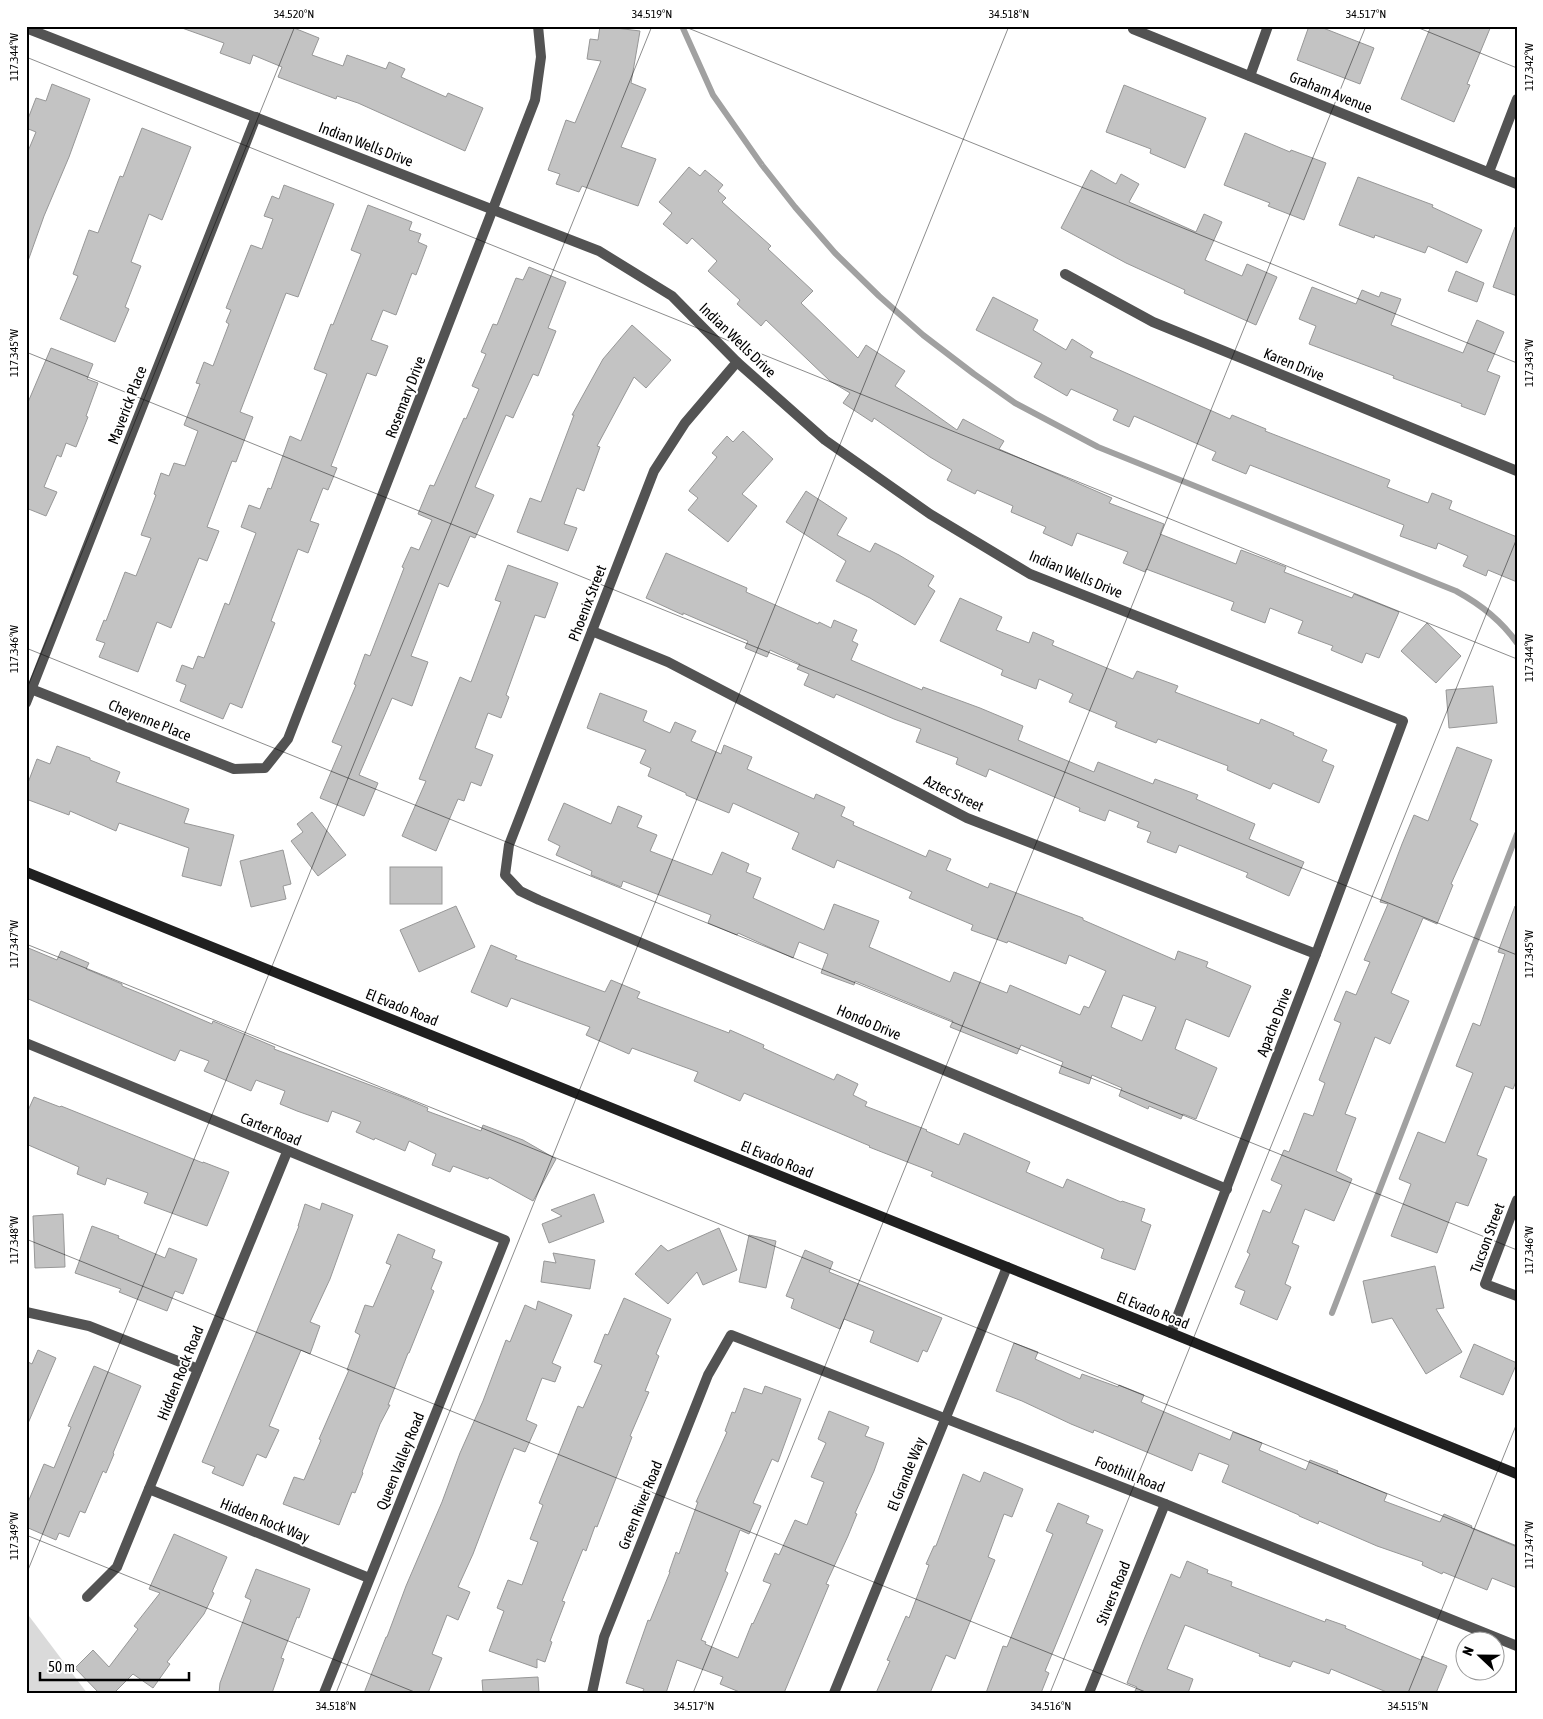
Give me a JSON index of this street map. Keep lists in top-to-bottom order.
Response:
{
  "streets": {
    "main road": ["El Evado Road"],
    "street": [
      "Graham Avenue",
      "Indian Wells Drive",
      "Karen Drive",
      "Rosemary Drive",
      "Maverick Place",
      "Phoenix Street",
      "Cheyenne Place",
      "Aztec Street",
      "Hondo Drive",
      "Apache Drive",
      "Carter Road",
      "Tucson Street",
      "Hidden Rock Road",
      "Queen Valley Road",
      "El Grande Way",
      "Foothill Road",
      "Green River Road",
      "Hidden Rock Way",
      "Stivers Road"
    ]
  },
  "crossings": [
    ["Indian Wells Drive", "Rosemary Drive"],
    ["Indian Wells Drive", "Maverick Place"],
    ["Indian Wells Drive", "Phoenix Street"],
    ["Indian Wells Drive", "Apache Drive"],
    ["Rosemary Drive", "Cheyenne Place"],
    ["Maverick Place", "Cheyenne Place"],
    ["Phoenix Street", "Aztec Street"],
    ["Phoenix Street", "Hondo Drive"],
    ["Aztec Street", "Apache Drive"],
    ["El Evado Road", "Apache Drive"],
    ["El Evado Road", "El Grande Way"],
    ["Hondo Drive", "Apache Drive"],
    ["Carter Road", "Hidden Rock Road"],
    ["Carter Road", "Queen Valley Road"],
    ["Hidden Rock Road", "Hidden Rock Way"],
    ["Queen Valley Road", "Hidden Rock Way"],
    ["El Grande Way", "Foothill Road"],
    ["Foothill Road", "Green River Road"],
    ["Foothill Road", "Stivers Road"]
  ],
  "scale_bar": "50 m",
  "north": "left",
  "coordinates": [
    "34.520°N",
    "34.519°N",
    "34.518°N",
    "34.517°N",
    "117.344°W",
    "117.342°W",
    "117.345°W",
    "117.343°W",
    "117.346°W",
    "117.347°W",
    "117.348°W",
    "117.349°W",
    "34.516°N",
    "34.515°N"
  ]
}
